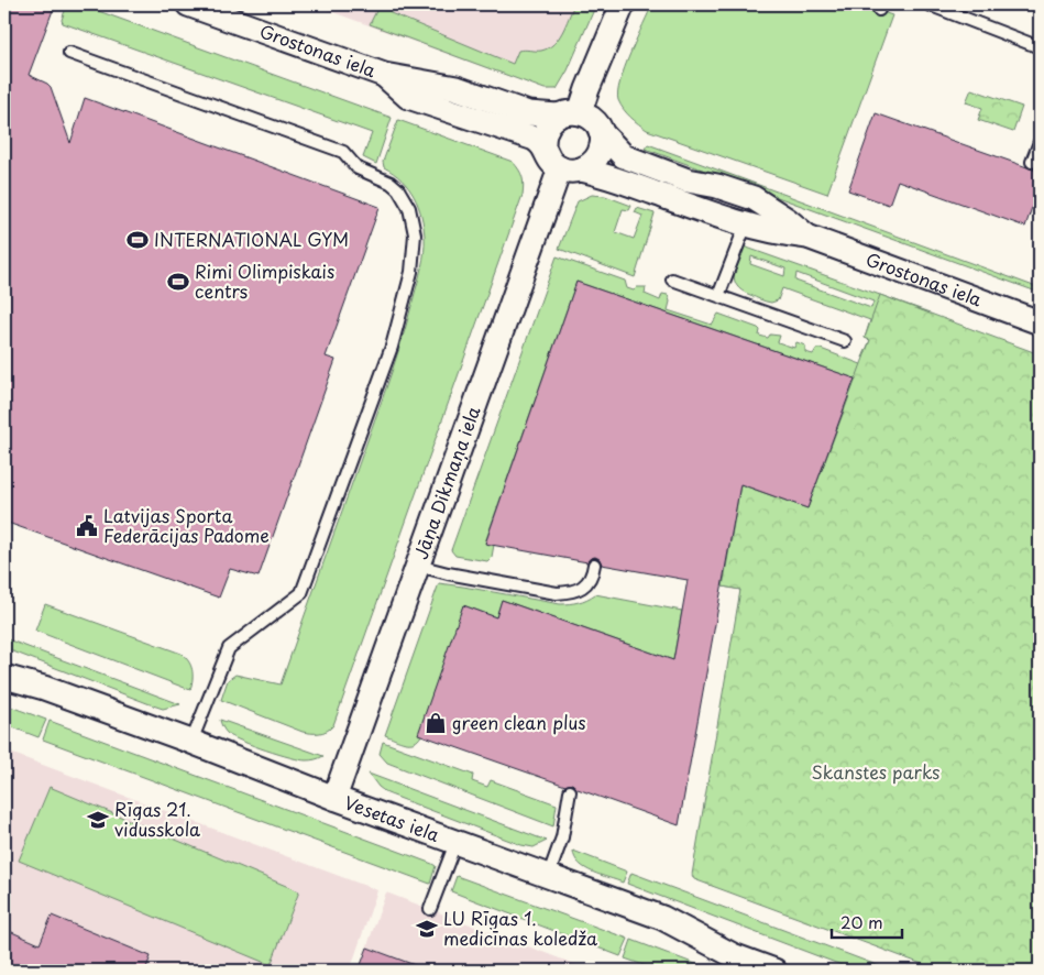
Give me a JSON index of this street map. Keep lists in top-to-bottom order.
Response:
{
  "streets": {
    "street": ["Grostonas iela", "Jāņa Dikmaņa iela", "Vesetas iela"]
  },
  "crossings": [
    ["Grostonas iela", "Jāņa Dikmaņa iela"],
    ["Jāņa Dikmaņa iela", "Vesetas iela"]
  ],
  "parks": ["Skanstes parks"],
  "places": {
    "sports": ["INTERNATIONAL GYM", "Rimi Olimpiskais centrs"],
    "public building": ["Latvijas Sporta Federācijas Padome"],
    "shop": ["green clean plus"],
    "school or university": ["Rīgas 21. vidusskola", "LU Rīgas 1. medicīnas koledža"]
  },
  "scale_bar": "20 m"
}
